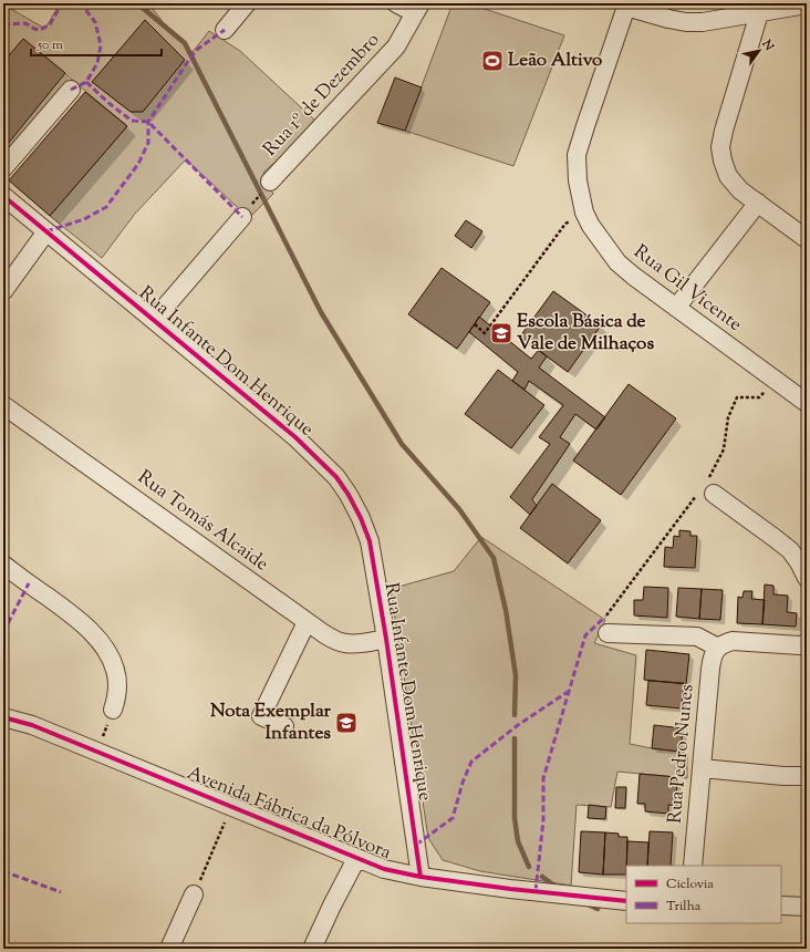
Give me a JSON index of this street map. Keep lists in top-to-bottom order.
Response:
{
  "streets": {
    "street": [
      "Rua 1º de Dezembro",
      "Rua Gil Vicente",
      "Rua Infante Dom Henrique",
      "Rua Tomás Alcaide",
      "Rua Pedro Nunes",
      "Avenida Fábrica da Pólvora"
    ]
  },
  "crossings": [
    ["Rua Infante Dom Henrique", "Rua Tomás Alcaide"],
    ["Rua Infante Dom Henrique", "Avenida Fábrica da Pólvora"]
  ],
  "places": {
    "sports": ["Leão Altivo"],
    "school or university": ["Escola Básica de Vale de Milhaços", "Nota Exemplar Infantes"]
  },
  "legend": ["Ciclovia", "Trilha"],
  "scale_bar": "50 m",
  "north": "top right"
}
